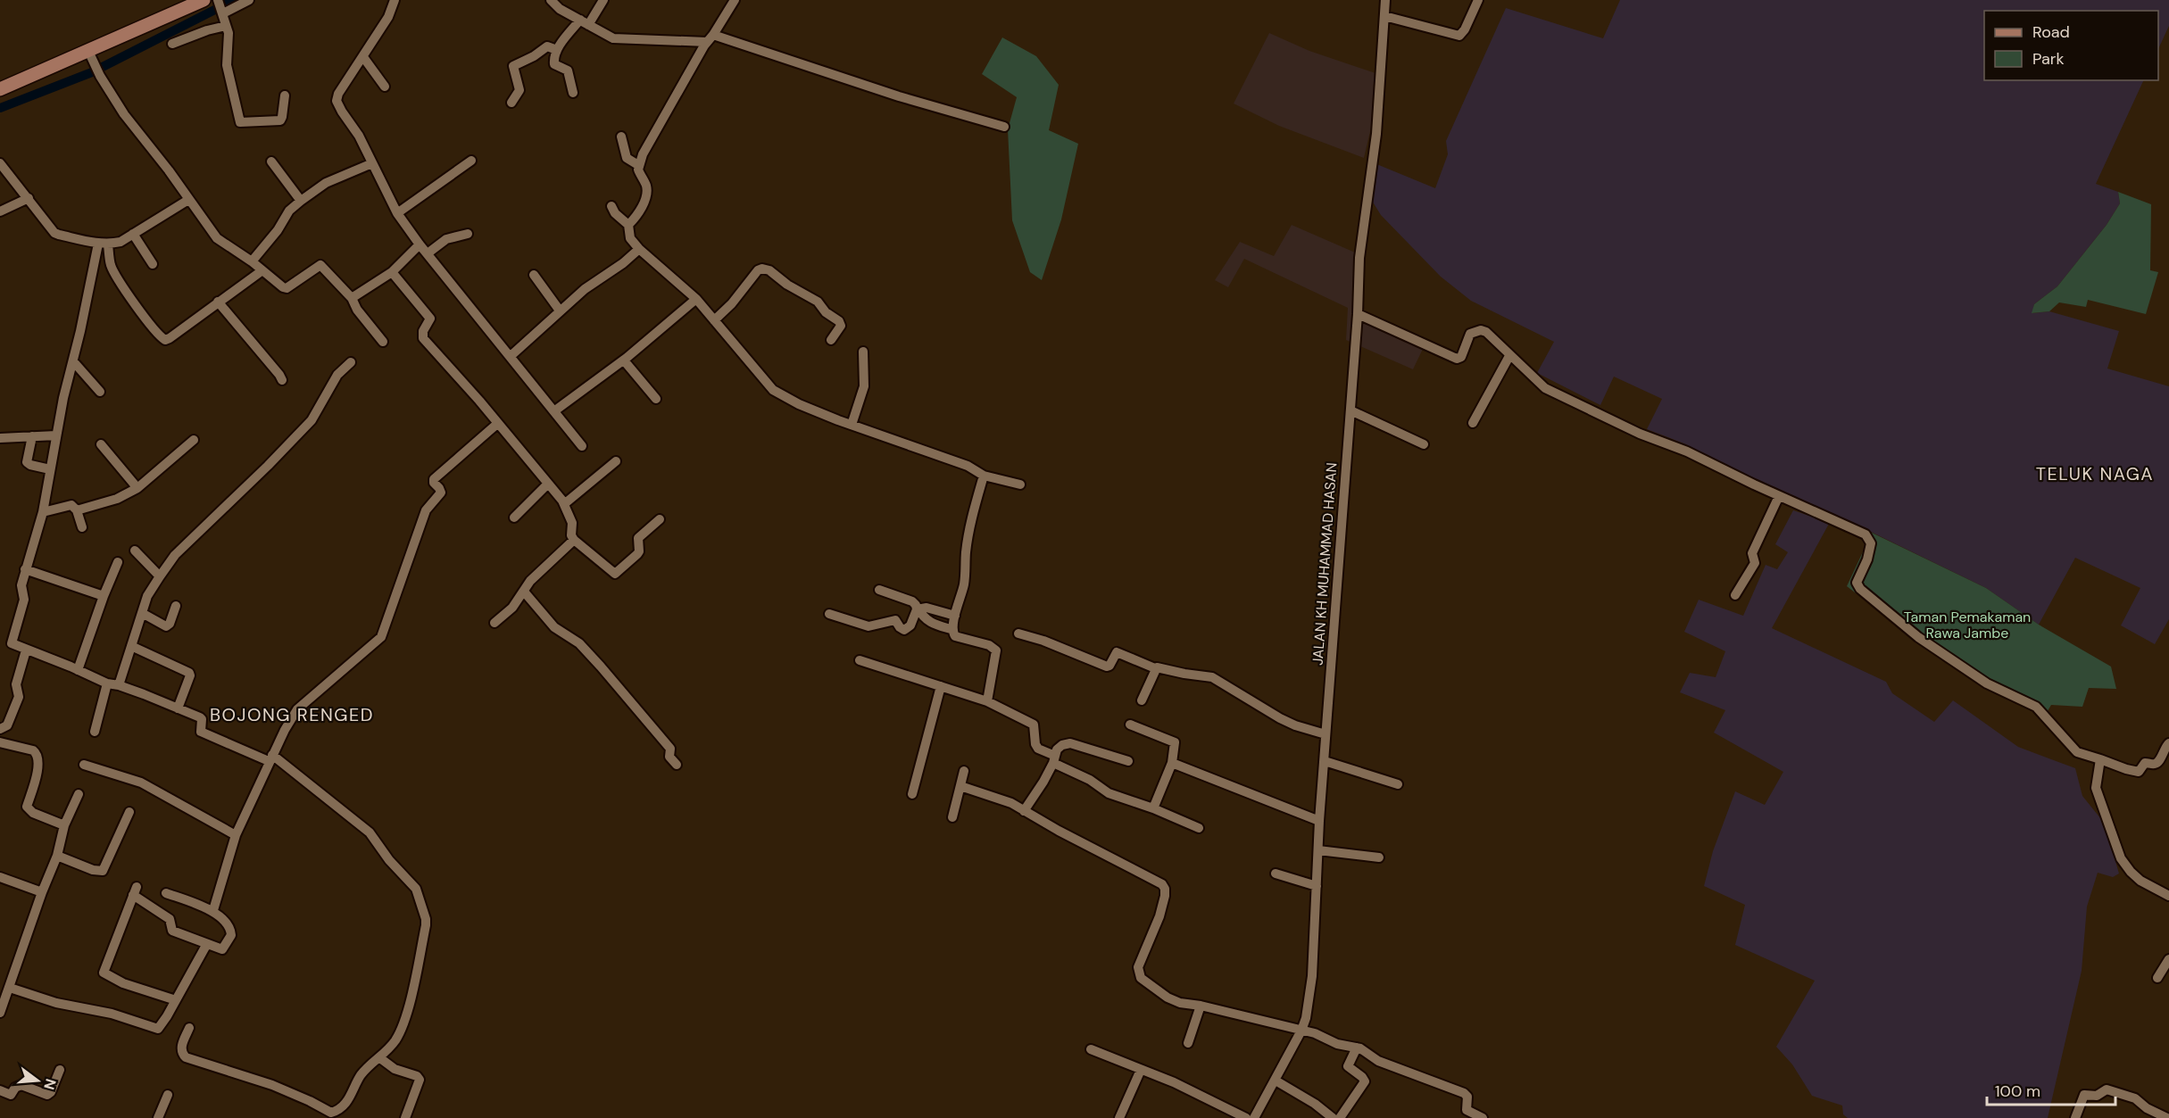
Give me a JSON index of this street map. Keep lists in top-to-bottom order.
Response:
{
  "streets": {
    "street": ["JALAN KH MUHAMMAD HASAN"]
  },
  "districts": ["TELUK NAGA", "BOJONG RENGED"],
  "parks": ["Taman Pemakaman Rawa Jambe"],
  "legend": ["Road", "Park"],
  "scale_bar": "100 m",
  "north": "right"
}
